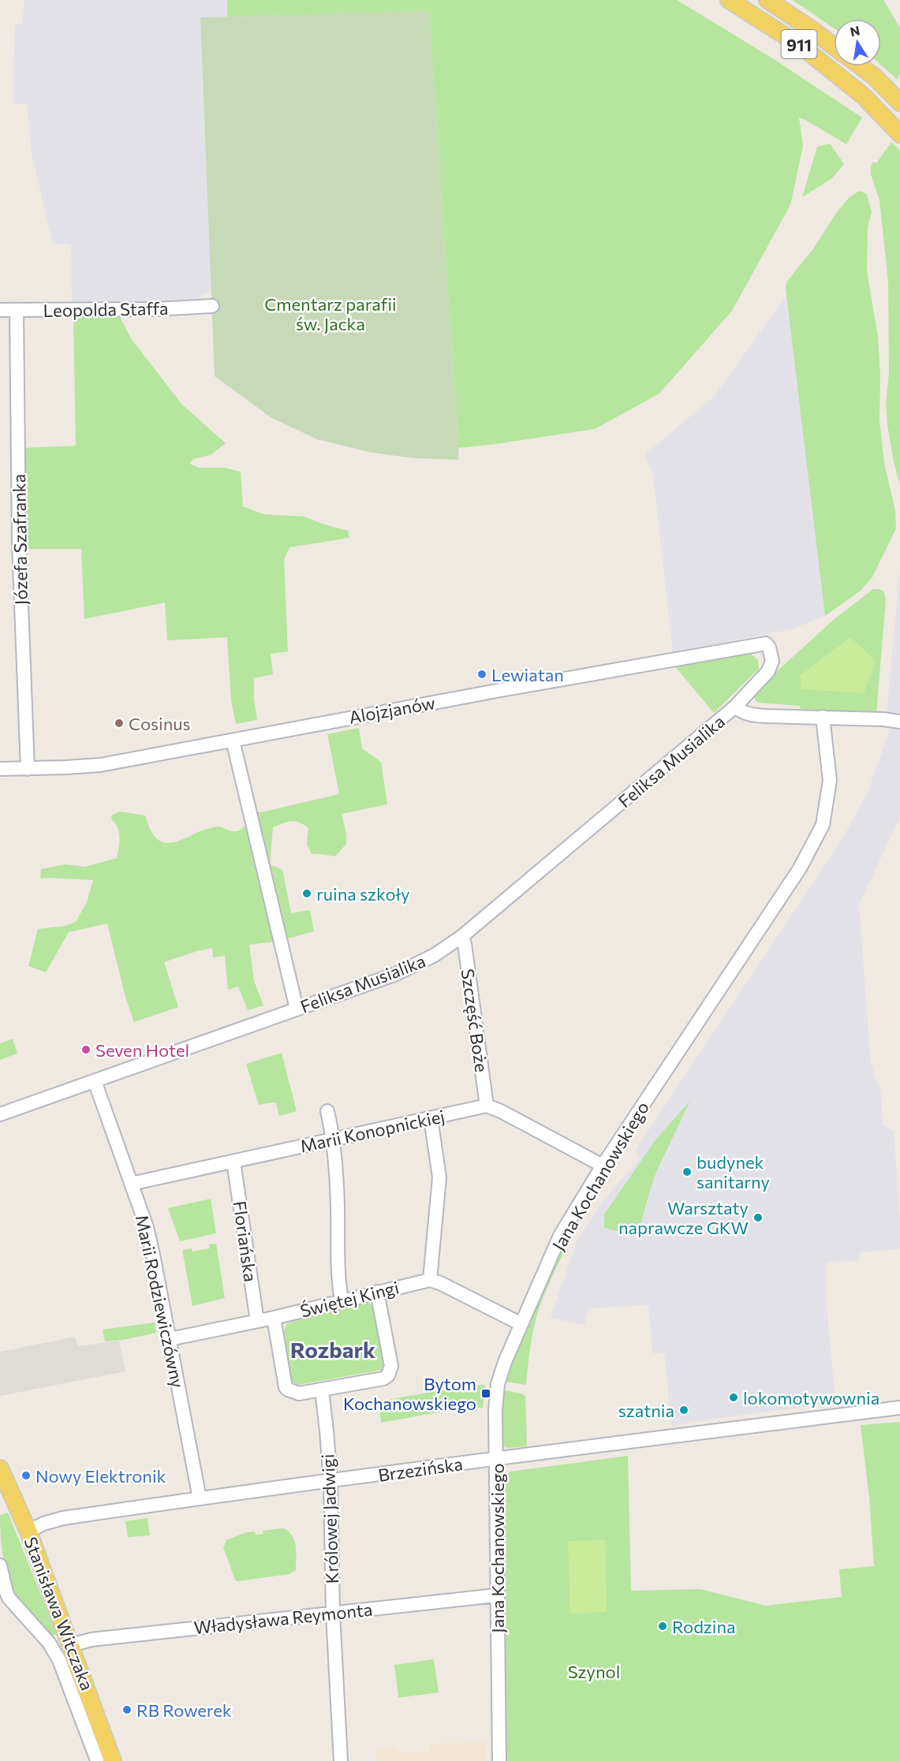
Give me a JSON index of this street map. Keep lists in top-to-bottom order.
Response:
{
  "streets": {
    "main road": ["911", "Stanisława Witczaka"],
    "street": [
      "Leopolda Staffa",
      "Józefa Szafranka",
      "Alojzjanów",
      "Feliksa Musialika",
      "Szczęść Boże",
      "Marii Konopnickiej",
      "Jana Kochanowskiego",
      "Floriańska",
      "Świętej Kingi",
      "Marii Rodziewiczówny",
      "Brzezińska",
      "Królowej Jadwigi",
      "Władysława Reymonta"
    ]
  },
  "crossings": [
    ["Leopolda Staffa", "Józefa Szafranka"],
    ["Józefa Szafranka", "Alojzjanów"],
    ["Alojzjanów", "Feliksa Musialika"],
    ["Feliksa Musialika", "Szczęść Boże"],
    ["Feliksa Musialika", "Marii Rodziewiczówny"],
    ["Szczęść Boże", "Marii Konopnickiej"],
    ["Marii Konopnickiej", "Floriańska"],
    ["Marii Konopnickiej", "Marii Rodziewiczówny"],
    ["Jana Kochanowskiego", "Brzezińska"],
    ["Jana Kochanowskiego", "Władysława Reymonta"],
    ["Floriańska", "Świętej Kingi"],
    ["Świętej Kingi", "Marii Rodziewiczówny"],
    ["Marii Rodziewiczówny", "Brzezińska"],
    ["Brzezińska", "Królowej Jadwigi"],
    ["Brzezińska", "Stanisława Witczaka"],
    ["Królowej Jadwigi", "Władysława Reymonta"],
    ["Stanisława Witczaka", "Władysława Reymonta"]
  ],
  "districts": ["Rozbark"],
  "parks": ["Cmentarz parafii św. Jacka", "Szynol"],
  "places": {
    "other": [
      "Lewiatan",
      "Cosinus",
      "ruina szkoły",
      "Seven Hotel",
      "budynek sanitarny",
      "Warsztaty naprawcze GKW",
      "lokomotywownia",
      "szatnia",
      "Nowy Elektronik",
      "Rodzina",
      "RB Rowerek"
    ],
    "transit": ["Bytom Kochanowskiego"]
  },
  "north": "top"
}
